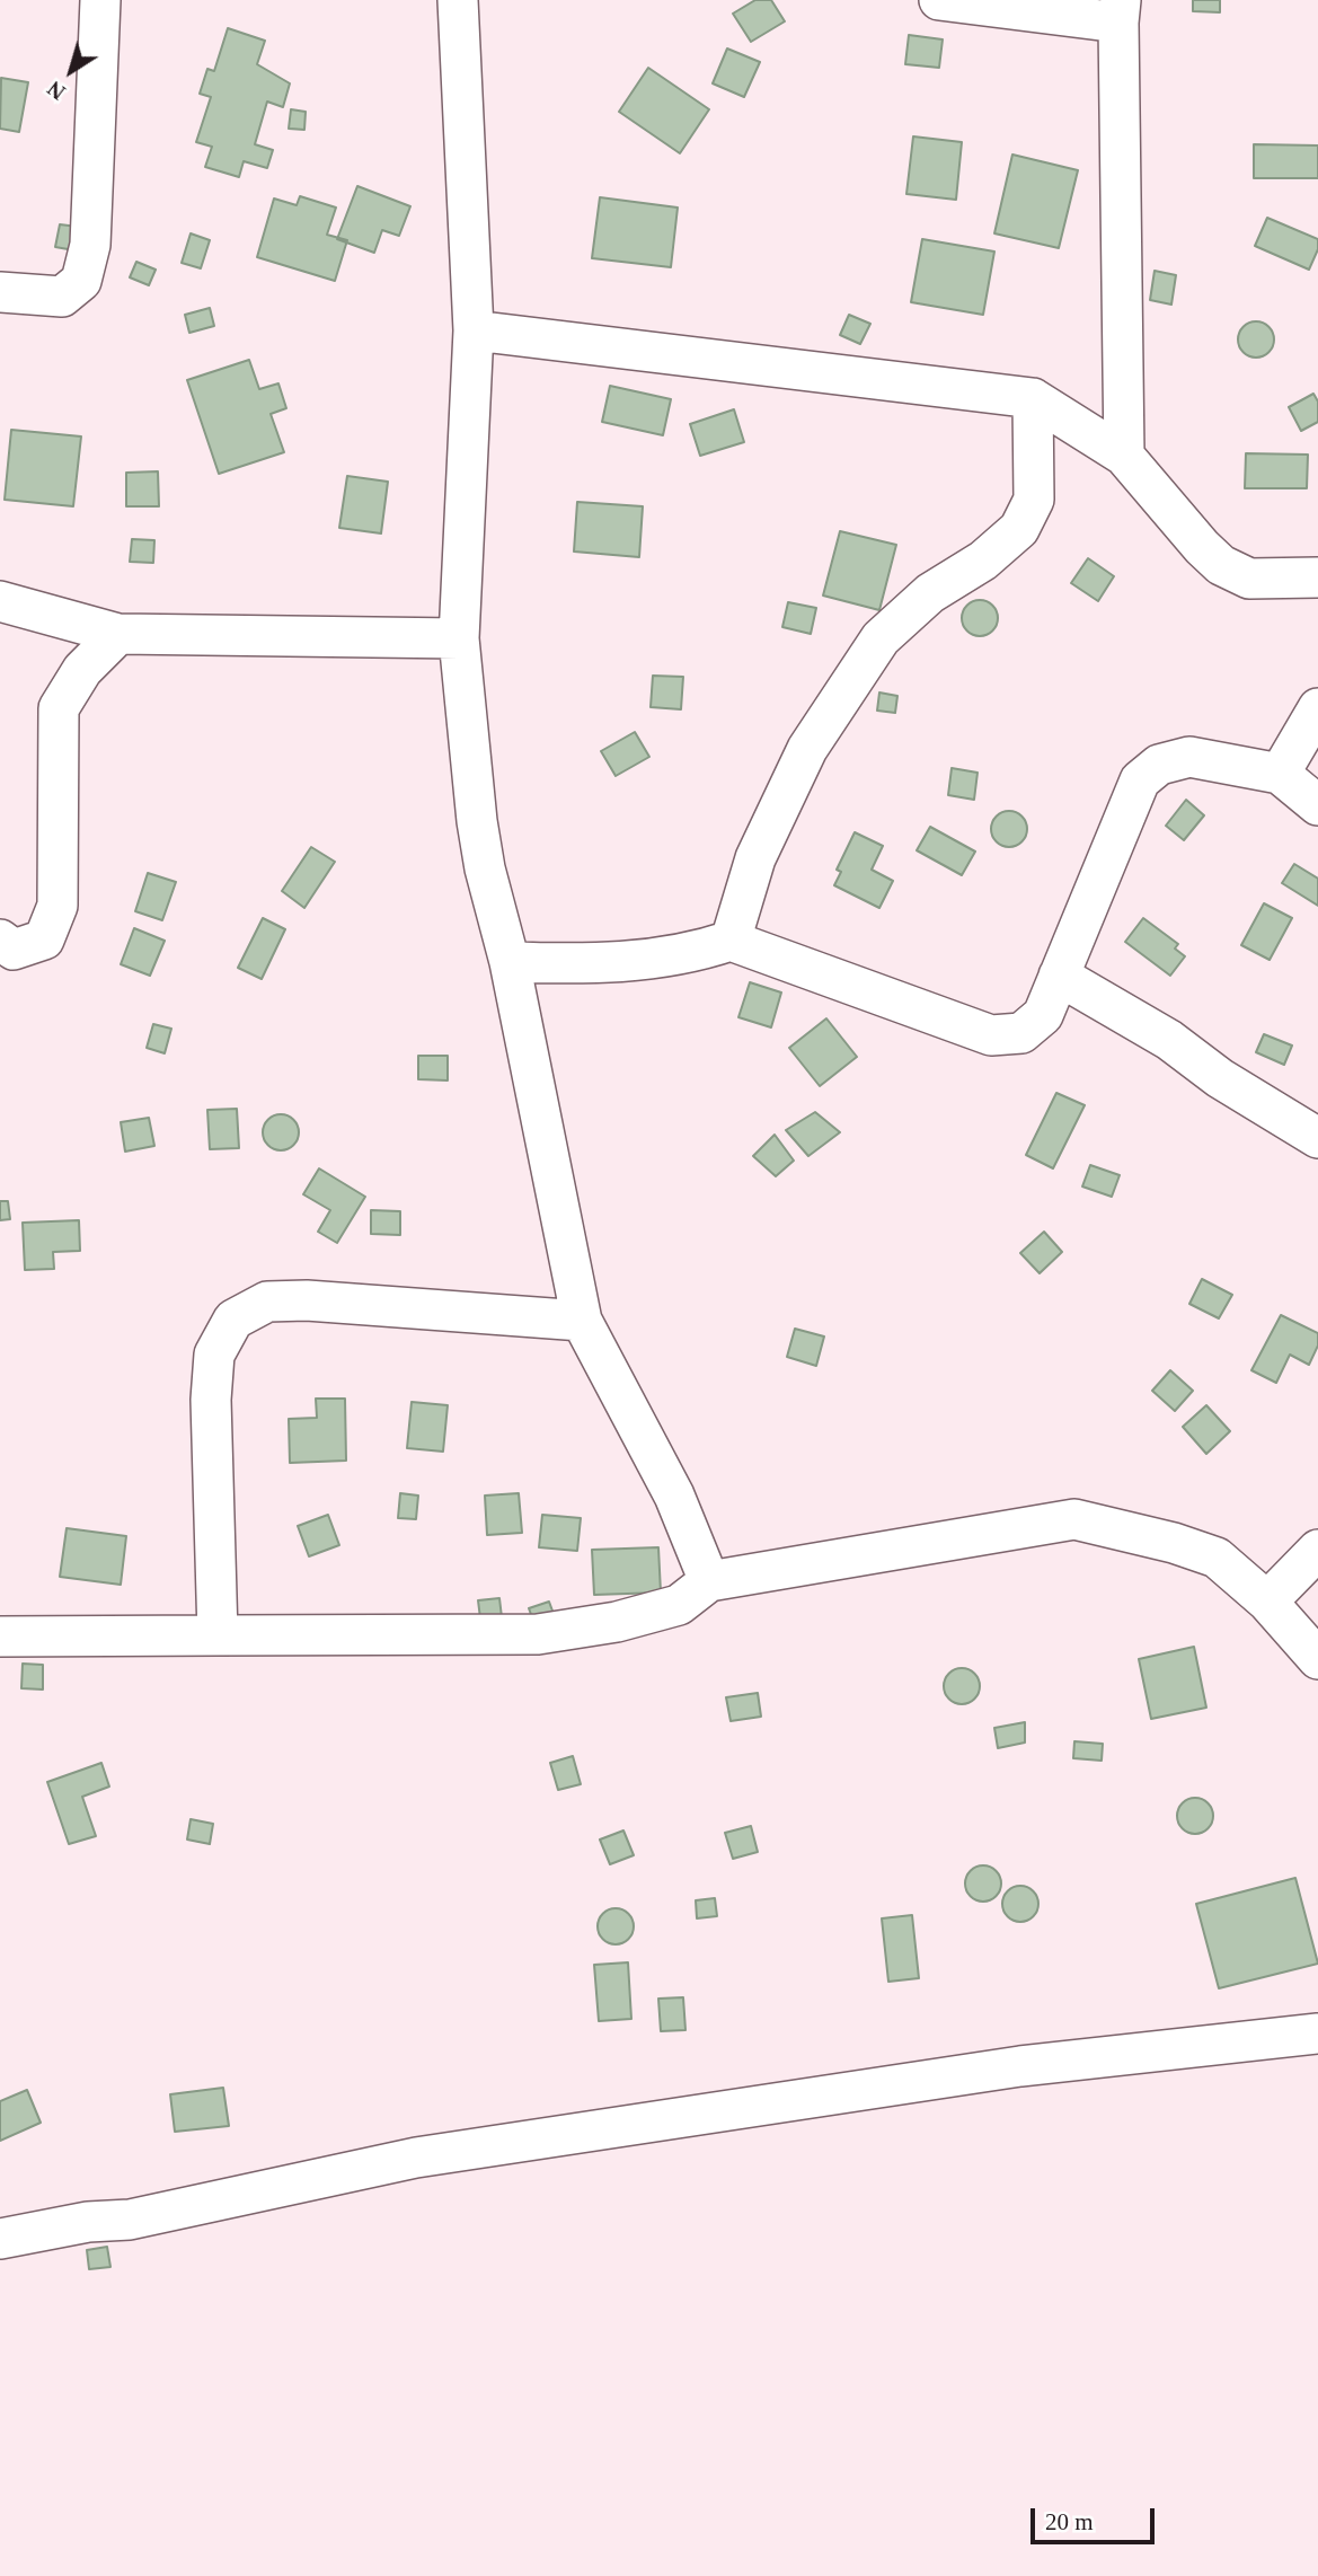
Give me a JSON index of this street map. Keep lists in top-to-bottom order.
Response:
{
  "scale_bar": "20 m",
  "north": "bottom left"
}
